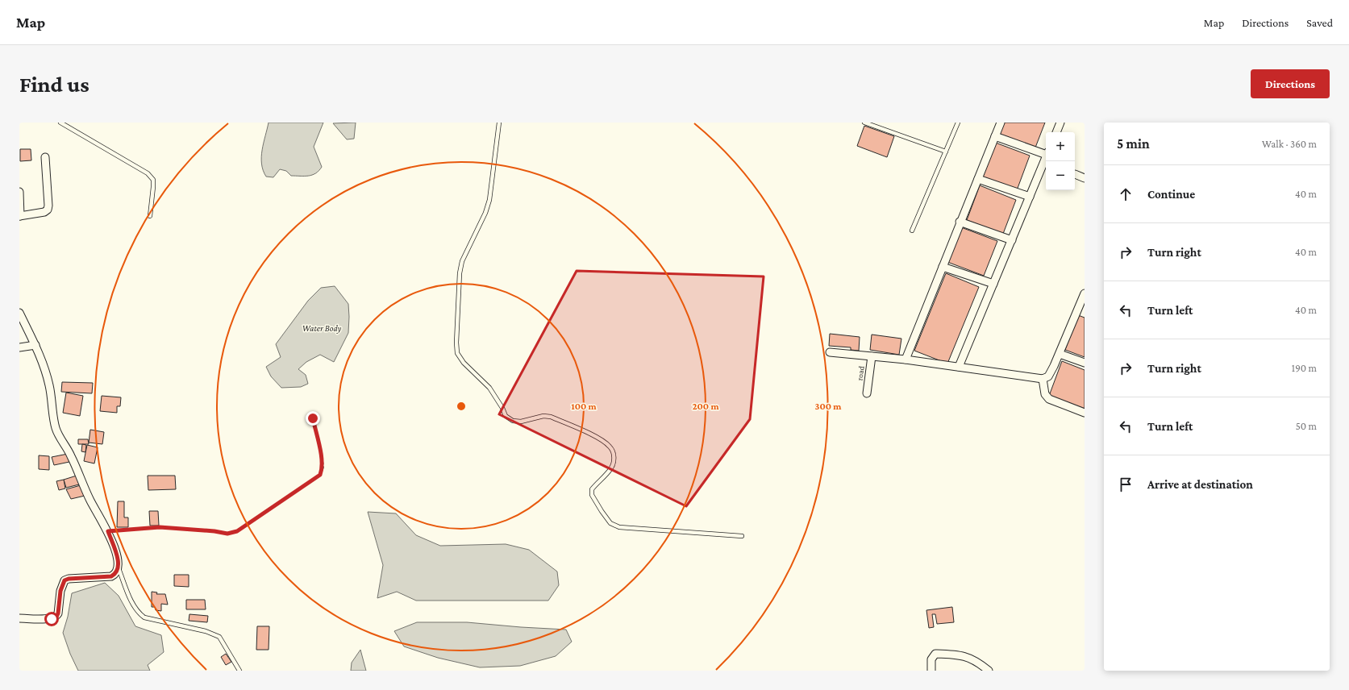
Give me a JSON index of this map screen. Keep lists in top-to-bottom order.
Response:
{
  "streets": {
    "street": ["road"]
  },
  "water": ["Water Body"],
  "page": {
    "header": "Map",
    "nav": ["Map", "Directions", "Saved"],
    "buttons": "Directions",
    "title": "Find us",
    "heading": ["5 min", "Walk · 360 m"],
    "map_buttons": ["+", "−"],
    "list": [
      ["Continue", "40 m"],
      ["Turn right", "40 m"],
      ["Turn left", "40 m"],
      ["Turn right", "190 m"],
      ["Turn left", "50 m"],
      "Arrive at destination"
    ]
  },
  "rings": ["100 m", "200 m", "300 m"]
}
